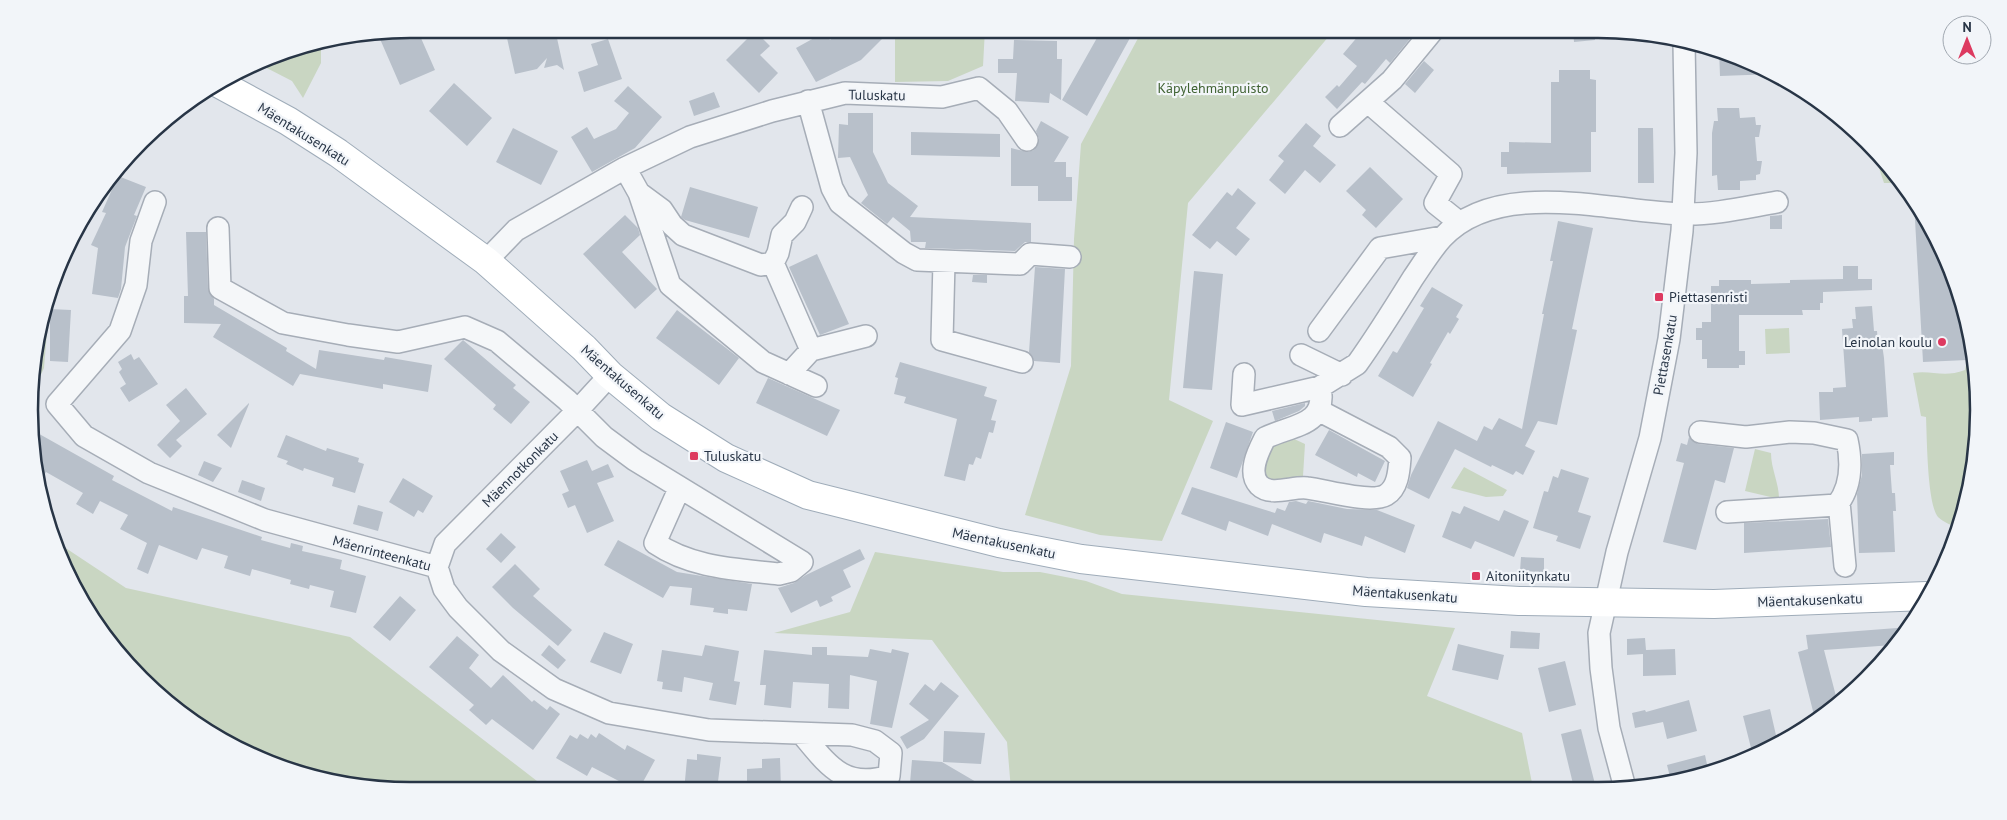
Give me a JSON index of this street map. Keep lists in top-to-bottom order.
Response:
{
  "streets": {
    "main road": ["Mäentakusenkatu"],
    "street": [
      "Tuluskatu",
      "Piettasenkatu",
      "Mäennotkonkatu",
      "Mäenrinteenkatu"
    ]
  },
  "crossings": [
    ["Tuluskatu", "Mäentakusenkatu"],
    ["Mäentakusenkatu", "Piettasenkatu"],
    ["Mäentakusenkatu", "Mäennotkonkatu"],
    ["Mäennotkonkatu", "Mäenrinteenkatu"]
  ],
  "parks": ["Käpylehmänpuisto"],
  "places": {
    "transit": ["Piettasenristi", "Tuluskatu", "Aitoniitynkatu"],
    "other": ["Leinolan koulu"]
  },
  "north": "top"
}
